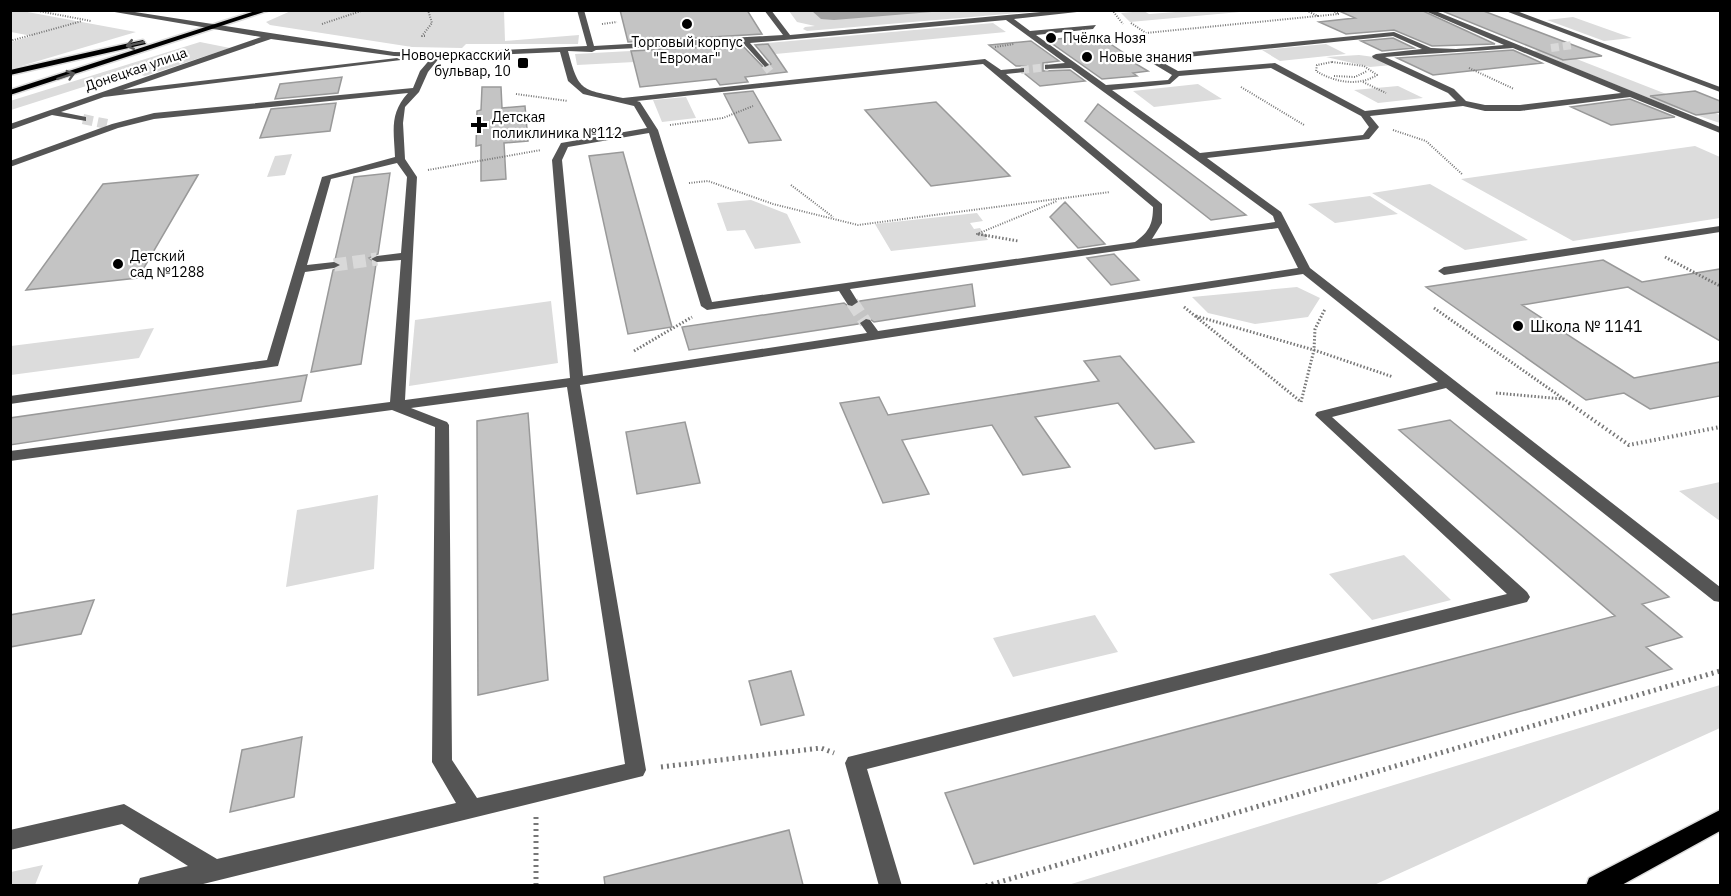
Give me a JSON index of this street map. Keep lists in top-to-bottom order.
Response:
{
  "streets": {
    "main road": ["Донецкая улица"]
  },
  "places": {
    "other": [
      "Торговый корпус \"Евромаг\"",
      "Пчёлка Нозя",
      "Новые знания",
      "Детский сад №1288",
      "Школа № 1141"
    ],
    "transit": ["Новочеркасский бульвар, 10"],
    "health": ["Детская поликлиника №112"]
  }
}
